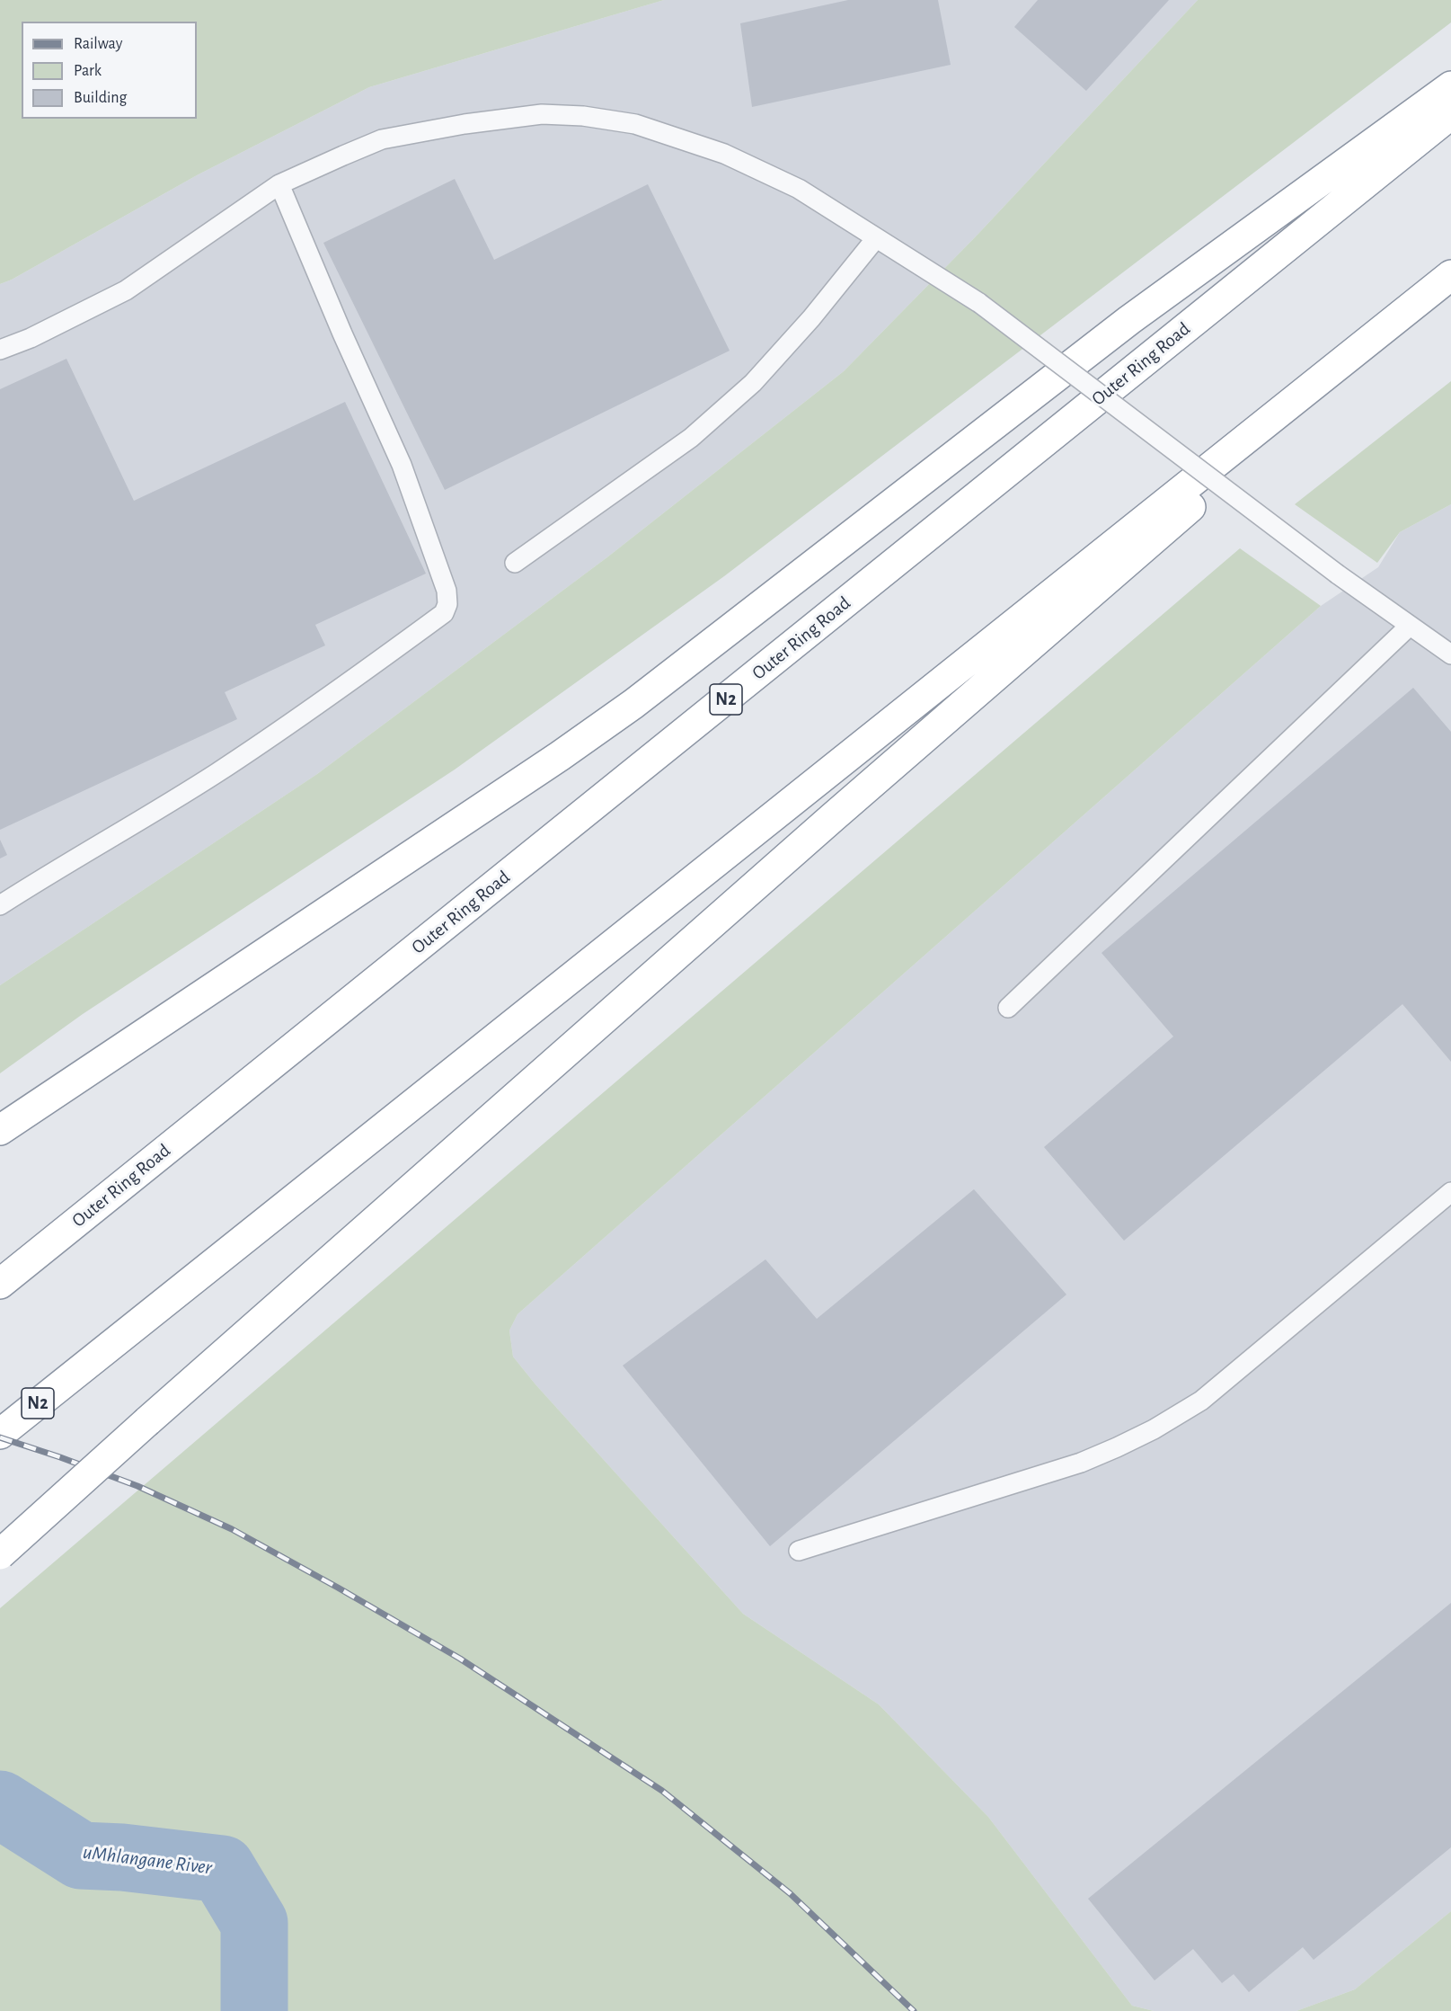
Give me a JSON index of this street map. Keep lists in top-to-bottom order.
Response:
{
  "streets": {
    "highway": ["Outer Ring Road", "N2"]
  },
  "water": ["uMhlangane River"],
  "legend": ["Railway", "Park", "Building"]
}
